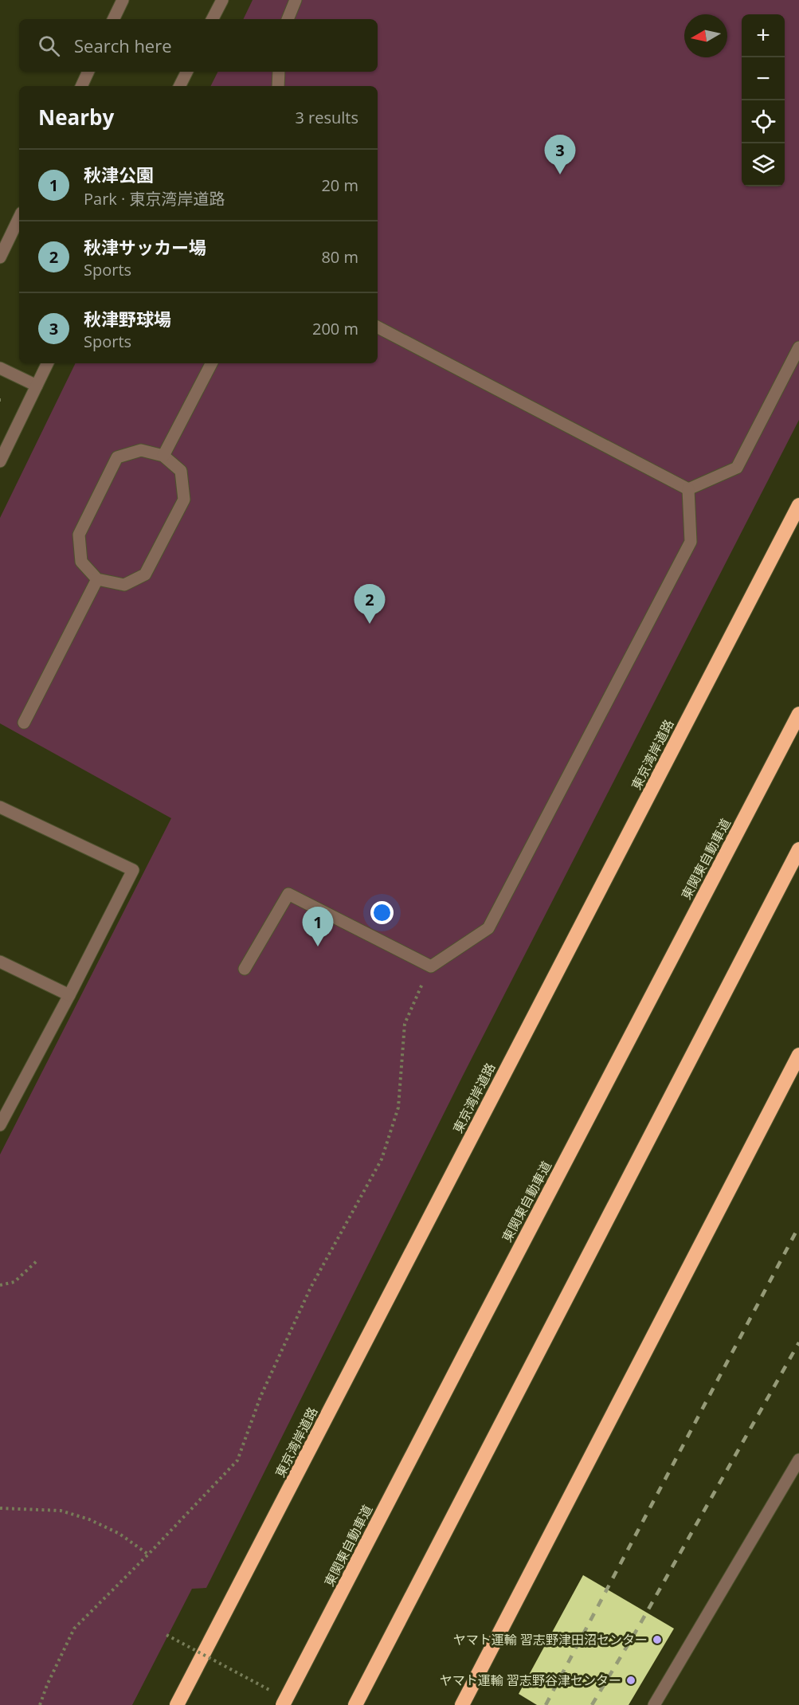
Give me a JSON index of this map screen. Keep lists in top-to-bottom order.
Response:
{
  "streets": {
    "highway": ["東京湾岸道路", "東関東自動車道"]
  },
  "places": ["ヤマト運輸 習志野津田沼センター", "ヤマト運輸 習志野谷津センター"],
  "north": "left",
  "page": {
    "map_buttons": ["+", "−"],
    "search": "Search here",
    "heading": ["Nearby", "3 results"],
    "pins": ["3", "2", "1"],
    "list": [
      {
        "mark": "1",
        "name": "秋津公園",
        "note": "Park · 東京湾岸道路",
        "value": "20 m"
      },
      {
        "mark": "2",
        "name": "秋津サッカー場",
        "note": "Sports",
        "value": "80 m"
      },
      {
        "mark": "3",
        "name": "秋津野球場",
        "note": "Sports",
        "value": "200 m"
      }
    ]
  }
}
